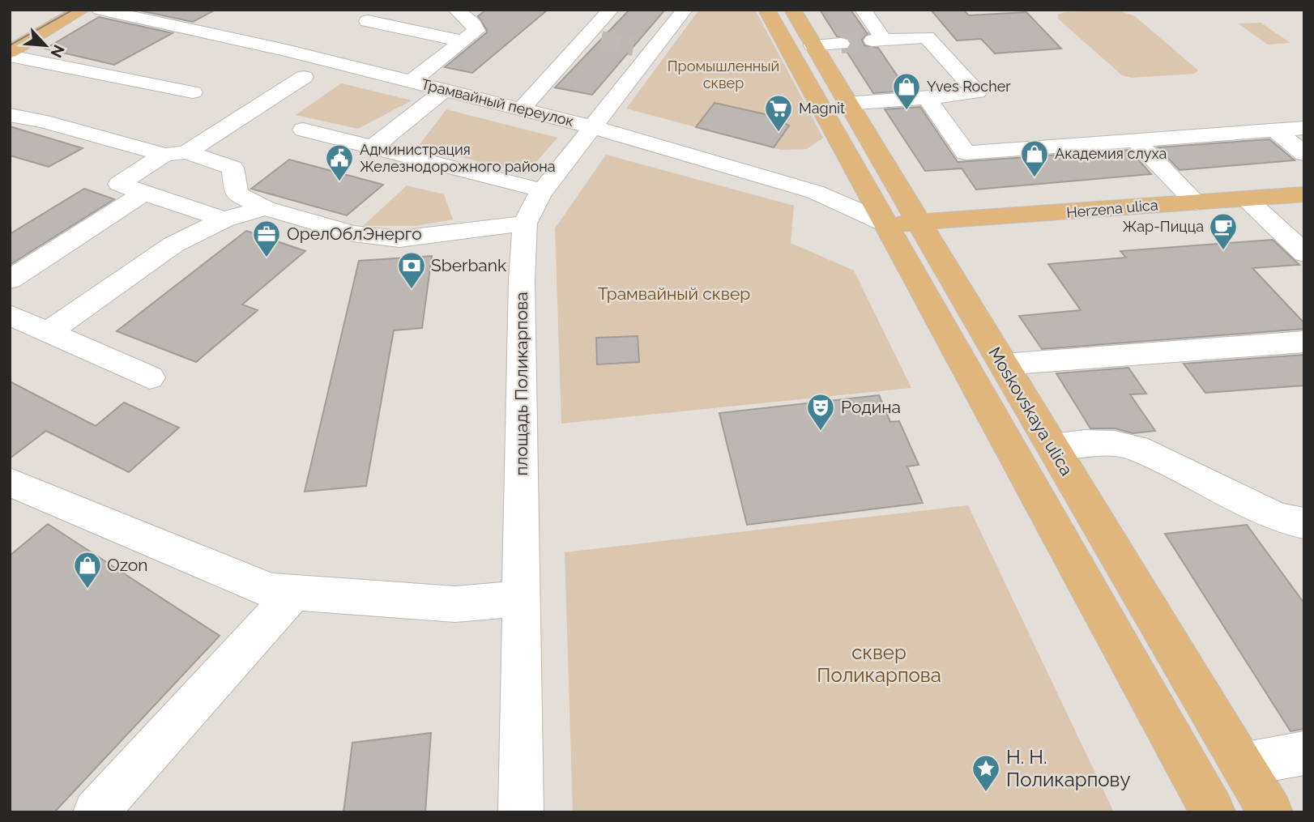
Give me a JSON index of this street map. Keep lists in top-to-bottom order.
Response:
{
  "streets": {
    "main road": ["Herzena ulica", "Moskovskaya ulica"],
    "street": ["Трамвайный переулок", "площадь Поликарпова"]
  },
  "crossings": [
    ["Трамвайный переулок", "Herzena ulica"],
    ["Трамвайный переулок", "площадь Поликарпова"],
    ["Трамвайный переулок", "Moskovskaya ulica"],
    ["Herzena ulica", "Moskovskaya ulica"]
  ],
  "parks": ["Промышленный сквер", "Трамвайный сквер", "сквер Поликарпова"],
  "places": {
    "shop": ["Yves Rocher", "Академия слуха", "Ozon"],
    "supermarket": ["Magnit"],
    "public building": ["Администрация Железнодорожного района"],
    "cafe": ["Жар-Пицца"],
    "office": ["ОрелОблЭнерго"],
    "bank": ["Sberbank"],
    "theatre": ["Родина"],
    "place": ["Н. Н. Поликарпову"]
  },
  "north": "bottom right"
}
